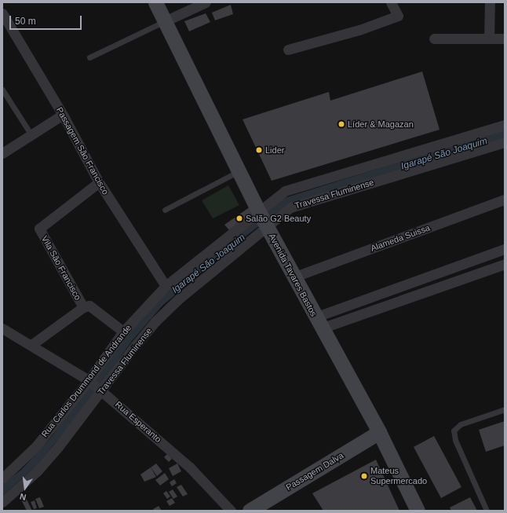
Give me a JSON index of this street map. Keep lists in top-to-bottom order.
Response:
{
  "streets": {
    "main road": ["Avenida Tavares Bastos", "Passagem Dalva"],
    "street": [
      "Passagem São Francisco",
      "Travessa Fluminense",
      "Alameda Suissa",
      "Vila São Francisco",
      "Rua Carlos Drummond de Andrande",
      "Rua Esperanto"
    ]
  },
  "crossings": [
    ["Passagem São Francisco", "Vila São Francisco"],
    ["Passagem São Francisco", "Rua Carlos Drummond de Andrande"],
    ["Travessa Fluminense", "Avenida Tavares Bastos"],
    ["Travessa Fluminense", "Rua Carlos Drummond de Andrande"],
    ["Travessa Fluminense", "Rua Esperanto"],
    ["Alameda Suissa", "Avenida Tavares Bastos"],
    ["Vila São Francisco", "Rua Carlos Drummond de Andrande"],
    ["Vila São Francisco", "Rua Esperanto"],
    ["Avenida Tavares Bastos", "Rua Carlos Drummond de Andrande"],
    ["Avenida Tavares Bastos", "Passagem Dalva"],
    ["Rua Carlos Drummond de Andrande", "Rua Esperanto"]
  ],
  "water": ["Igarapé São Joaquim"],
  "places": [
    "Líder & Magazan",
    "Lider",
    "Salão G2 Beauty",
    "Mateus Supermercado"
  ],
  "scale_bar": "50 m",
  "north": "bottom"
}
